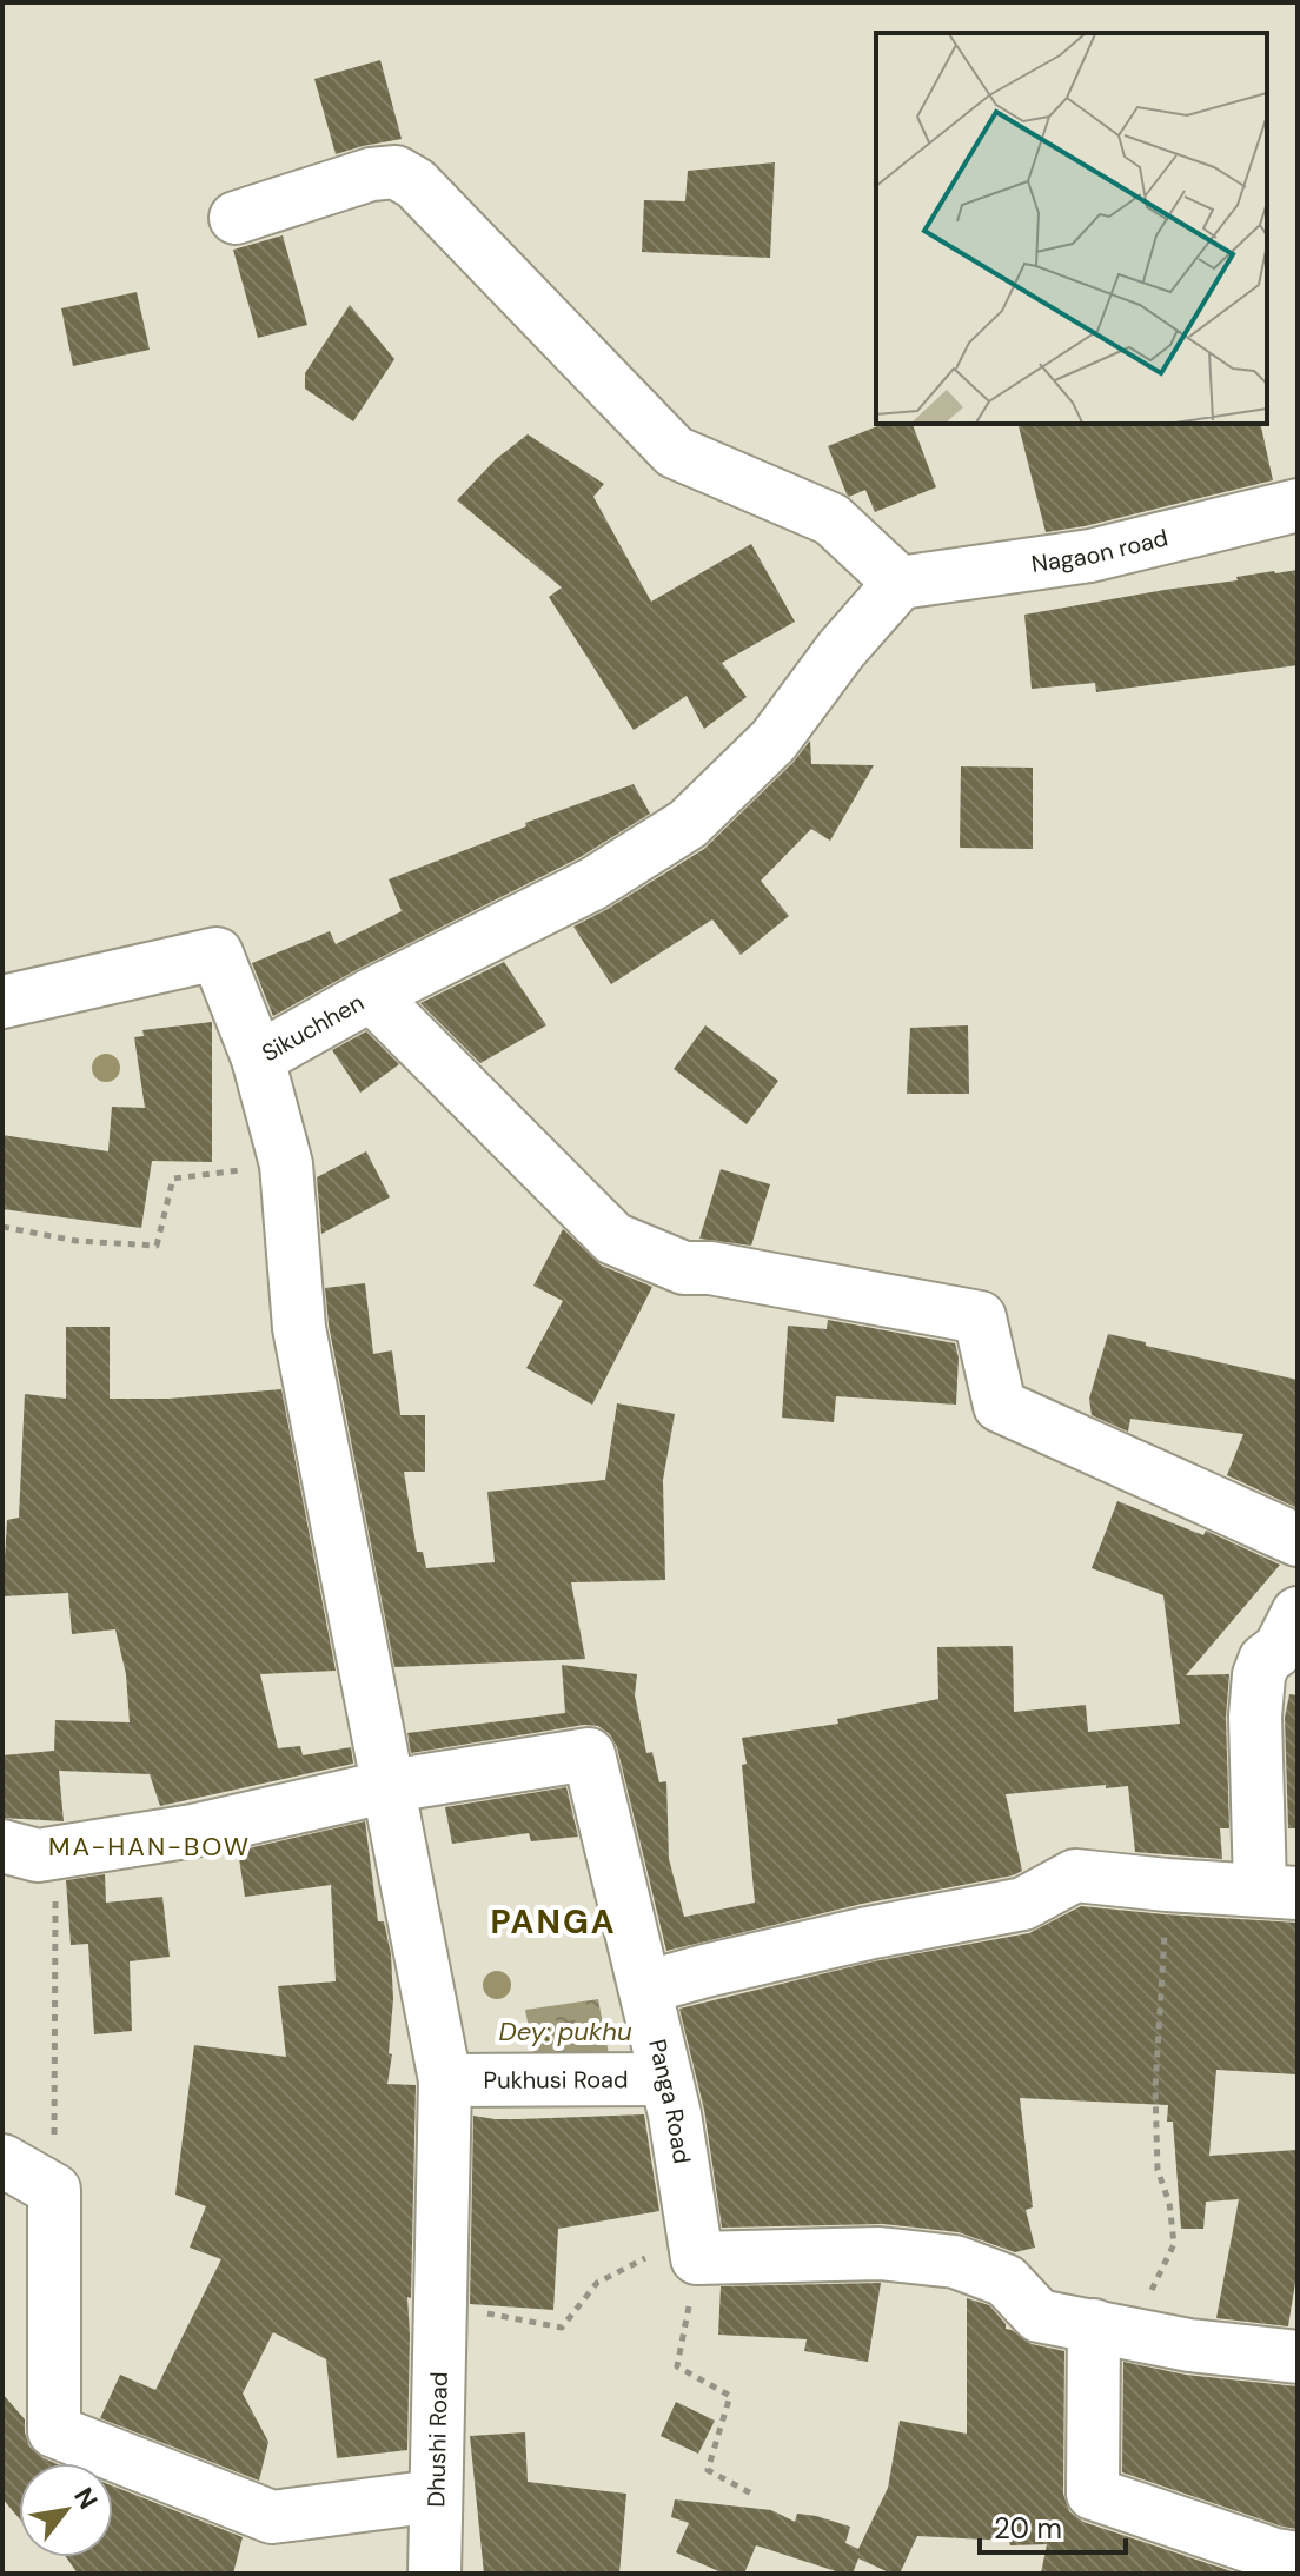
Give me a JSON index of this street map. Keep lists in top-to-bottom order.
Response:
{
  "streets": {
    "street": [
      "Nagaon road",
      "Sikuchhen",
      "Pukhusi Road",
      "Panga Road",
      "Dhushi Road"
    ]
  },
  "crossings": [
    ["Nagaon road", "Sikuchhen"],
    ["Sikuchhen", "Pukhusi Road"],
    ["Sikuchhen", "Panga Road"],
    ["Sikuchhen", "Dhushi Road"],
    ["Pukhusi Road", "Panga Road"],
    ["Pukhusi Road", "Dhushi Road"]
  ],
  "districts": ["MA-HAN-BOW", "PANGA"],
  "water": ["Dey: pukhu"],
  "scale_bar": "20 m",
  "north": "top right"
}
